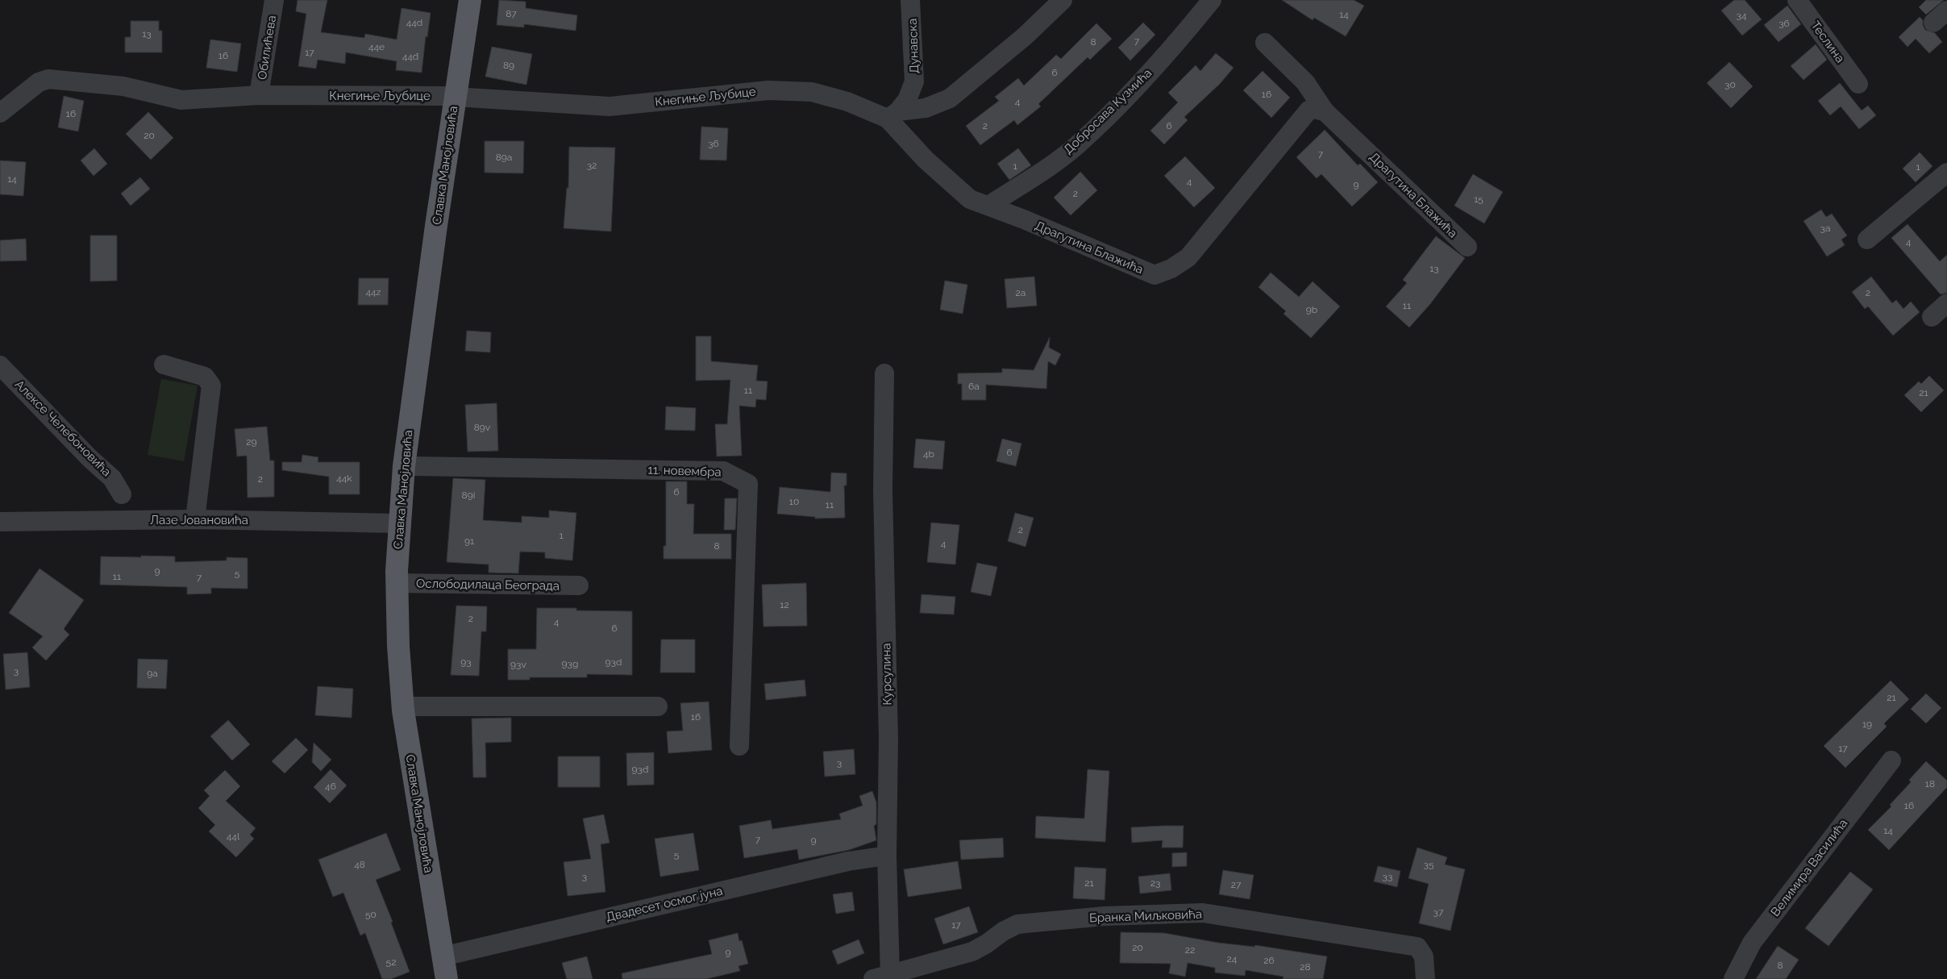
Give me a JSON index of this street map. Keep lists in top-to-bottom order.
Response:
{
  "streets": {
    "main road": ["Славка Манојловића"],
    "street": [
      "Теслина",
      "Дунавска",
      "Обилићева",
      "Кнегиње Љубице",
      "Добросава Кузмића",
      "Драгутина Блажића",
      "Алексе Челебоновића",
      "11. новембра",
      "Лазе Јовановића",
      "Ослободилаца Београда",
      "Курсулина",
      "Велимира Василића",
      "Двадесет осмог јуна",
      "Бранка Миљковића"
    ]
  },
  "crossings": [
    ["Дунавска", "Кнегиње Љубице"],
    ["Дунавска", "Драгутина Блажића"],
    ["Обилићева", "Кнегиње Љубице"],
    ["Кнегиње Љубице", "Славка Манојловића"],
    ["Кнегиње Љубице", "Драгутина Блажића"],
    ["Добросава Кузмића", "Драгутина Блажића"],
    ["Славка Манојловића", "11. новембра"],
    ["Славка Манојловића", "Лазе Јовановића"],
    ["Славка Манојловића", "Ослободилаца Београда"],
    ["Славка Манојловића", "Двадесет осмог јуна"],
    ["Курсулина", "Двадесет осмог јуна"],
    ["Курсулина", "Бранка Миљковића"]
  ],
  "house_numbers": [
    "87",
    "14",
    "34",
    "44d",
    "36",
    "13",
    "7",
    "8",
    "44e",
    "17",
    "16",
    "44đ",
    "89",
    "6",
    "30",
    "16",
    "4",
    "16",
    "2",
    "6",
    "20",
    "36",
    "7",
    "89a",
    "32",
    "1",
    "1",
    "14",
    "4",
    "9",
    "2",
    "15",
    "3a",
    "4",
    "13",
    "44z",
    "2a",
    "2",
    "11",
    "9b",
    "6a",
    "11",
    "21",
    "89v",
    "29",
    "6",
    "4b",
    "44k",
    "2",
    "6",
    "89i",
    "10",
    "11",
    "2",
    "1",
    "91",
    "4",
    "8",
    "9",
    "5",
    "11",
    "7",
    "12",
    "2",
    "4",
    "6",
    "93",
    "93d",
    "93g",
    "93v",
    "3",
    "9a",
    "21",
    "16",
    "19",
    "17",
    "3",
    "93đ",
    "18",
    "46",
    "16",
    "14",
    "44l",
    "7",
    "9",
    "5",
    "48",
    "35",
    "3",
    "33",
    "21",
    "23",
    "27",
    "37",
    "50",
    "17",
    "20",
    "22",
    "9",
    "24",
    "26",
    "52",
    "8",
    "28"
  ]
}
